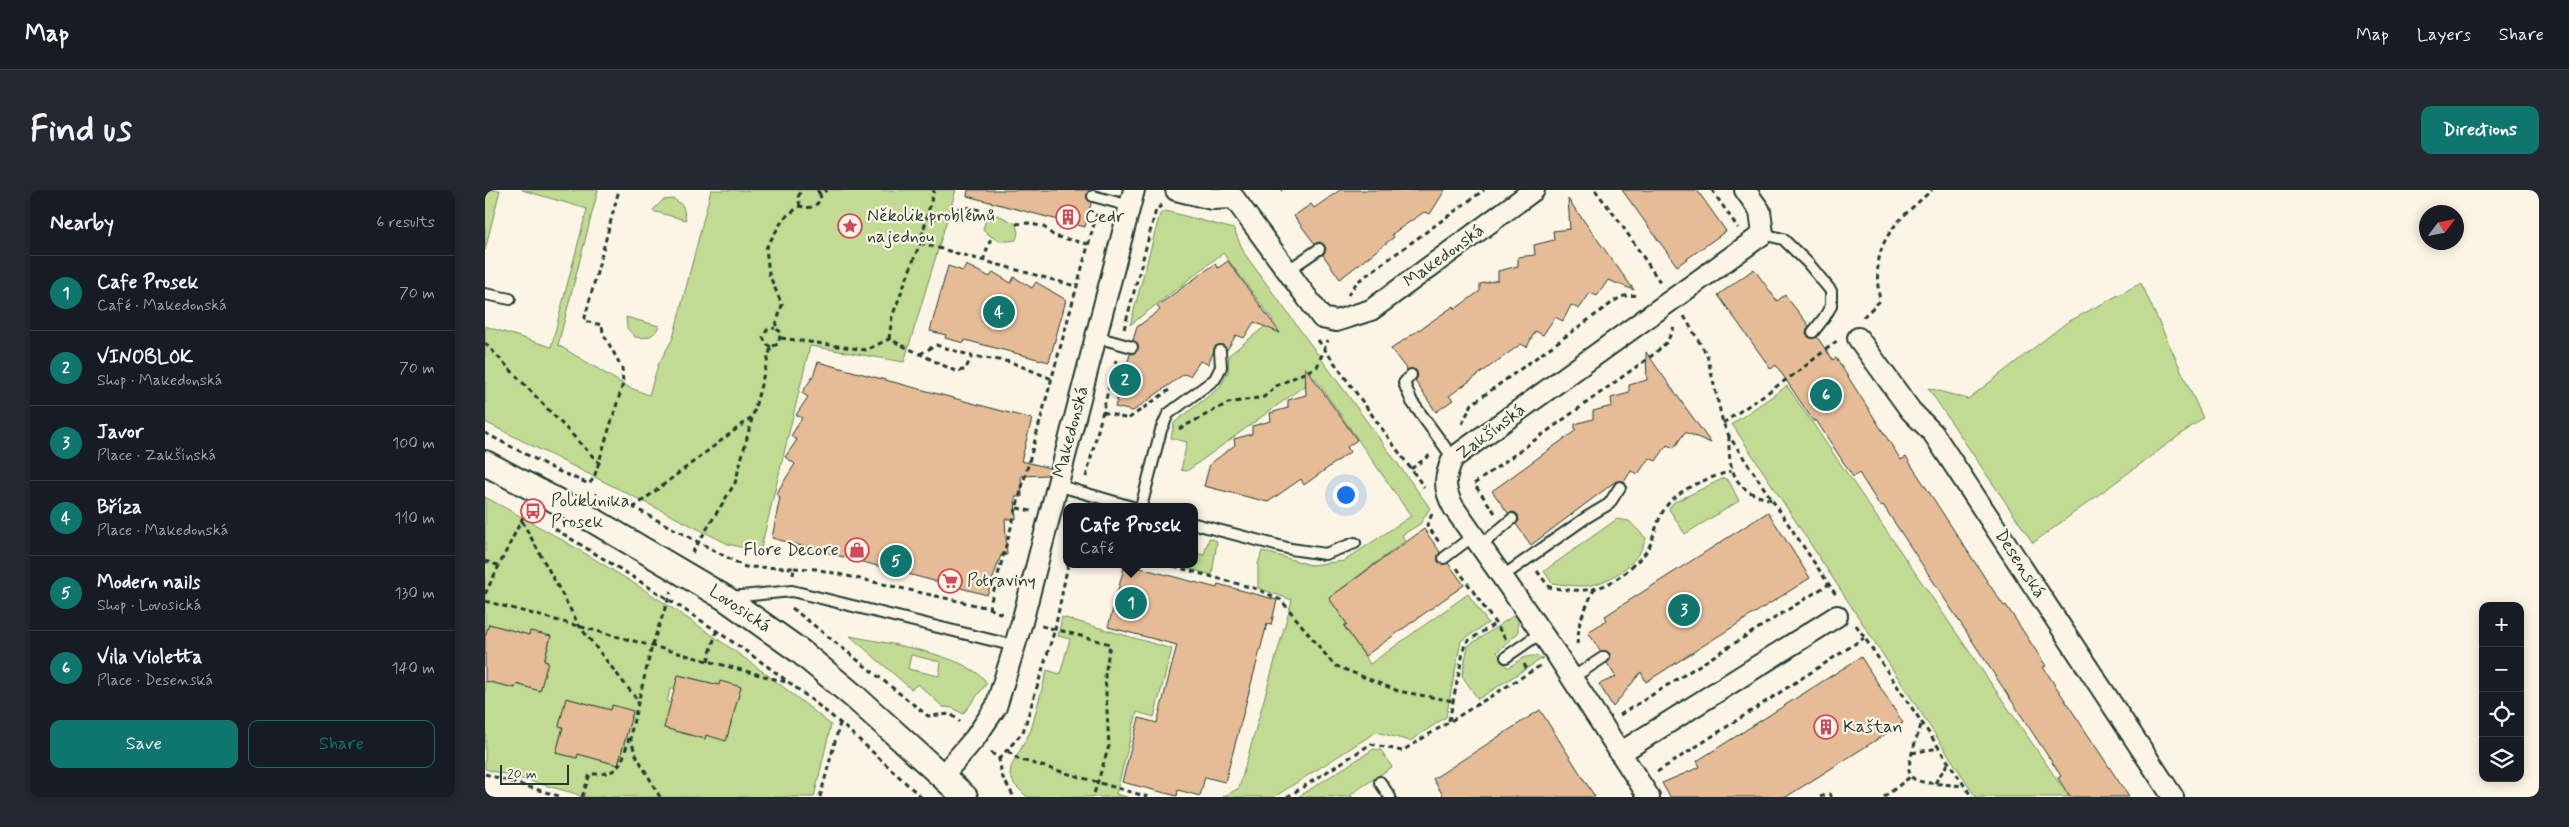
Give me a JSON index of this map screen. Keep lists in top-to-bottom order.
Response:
{
  "streets": {
    "street": [
      "Makedonská",
      "Zakšínská",
      "Desenská",
      "Lovosická"
    ]
  },
  "crossings": [
    ["Makedonská", "Lovosická"]
  ],
  "places": {
    "building": ["Cedr", "Kaštan"],
    "place": ["Několik problémů najednou"],
    "bus stop": ["Poliklinika Prosek"],
    "shop": ["Flore Decore"],
    "supermarket": ["Potraviny"]
  },
  "scale_bar": "20 m",
  "north": "top right",
  "page": {
    "header": "Map",
    "nav": ["Map", "Layers", "Share"],
    "buttons": [
      "Directions",
      ["Save", "Share"]
    ],
    "title": "Find us",
    "heading": ["Nearby", "6 results"],
    "list": [
      {
        "mark": "1",
        "name": "Cafe Prosek",
        "note": "Café · Makedonská",
        "value": "70 m"
      },
      {
        "mark": "2",
        "name": "VINOBLOK",
        "note": "Shop · Makedonská",
        "value": "70 m"
      },
      {
        "mark": "3",
        "name": "Javor",
        "note": "Place · Zakšínská",
        "value": "100 m"
      },
      {
        "mark": "4",
        "name": "Bříza",
        "note": "Place · Makedonská",
        "value": "110 m"
      },
      {
        "mark": "5",
        "name": "Modern nails",
        "note": "Shop · Lovosická",
        "value": "130 m"
      },
      {
        "mark": "6",
        "name": "Vila Violetta",
        "note": "Place · Desenská",
        "value": "140 m"
      }
    ],
    "pins": [
      "4",
      "2",
      "6",
      "5",
      "1",
      "3"
    ],
    "popup": ["Cafe Prosek", "Café"],
    "map_buttons": ["+", "−"],
    "scale": "20 m"
  }
}
